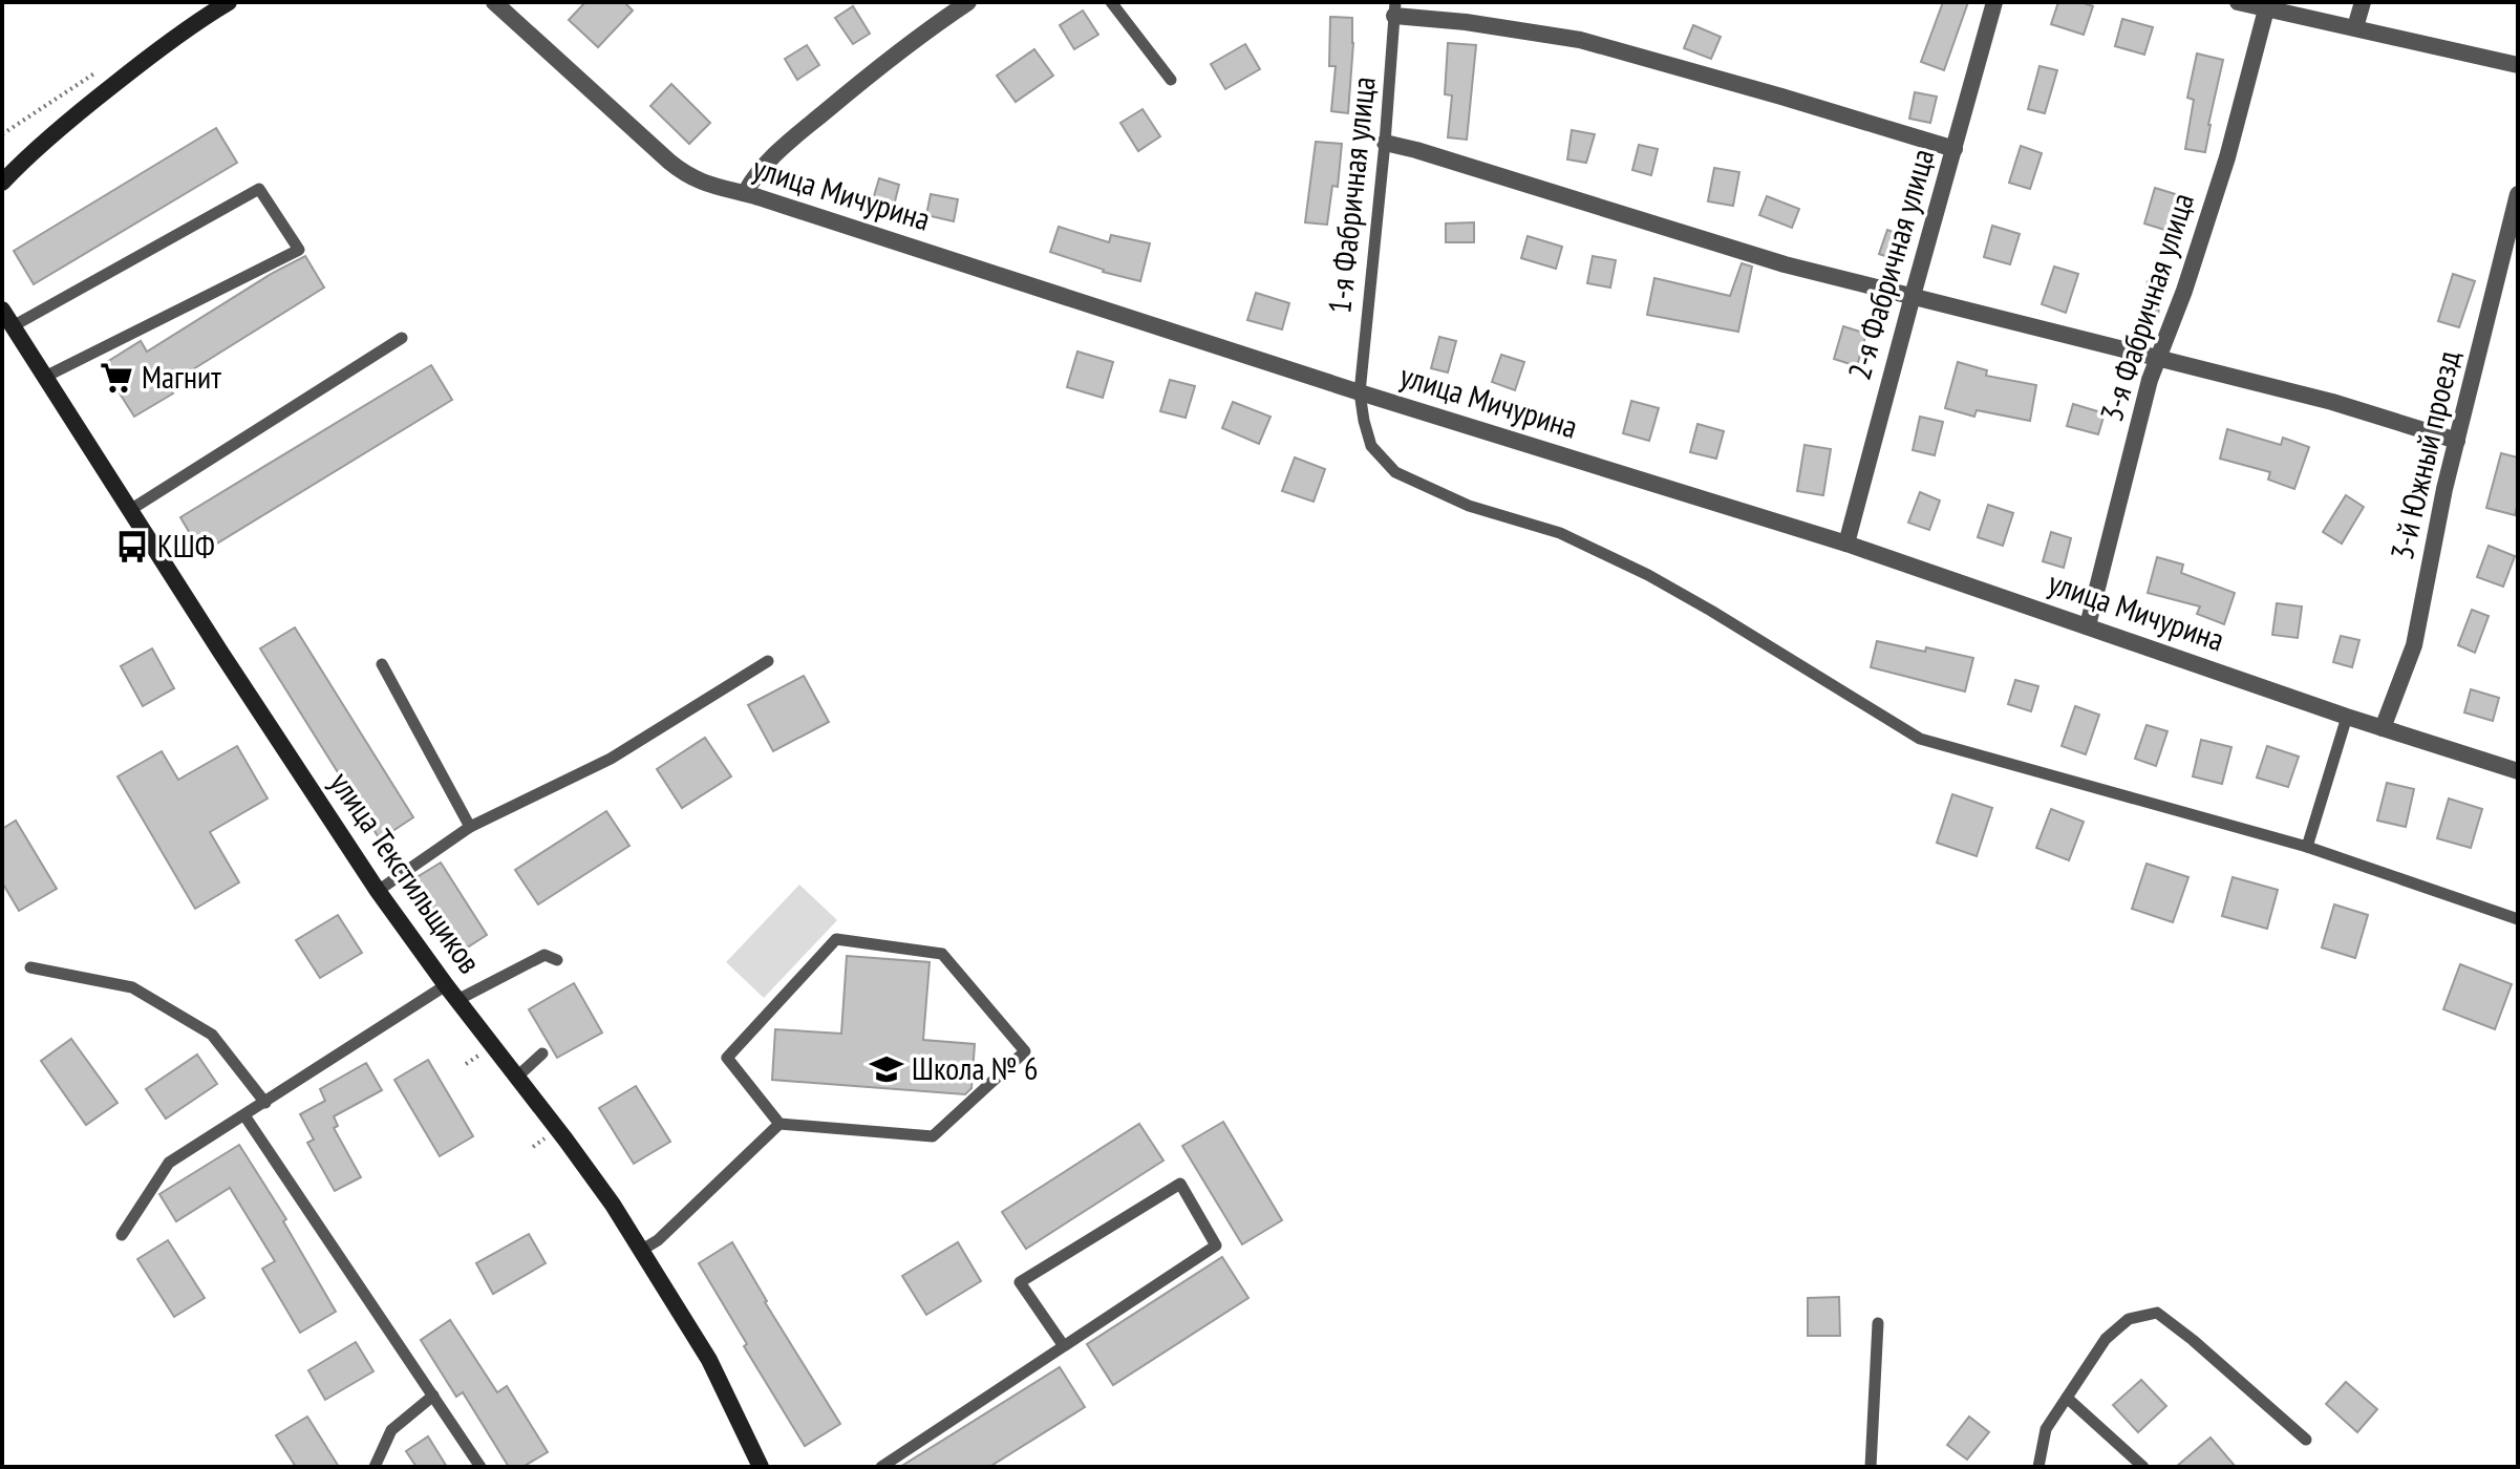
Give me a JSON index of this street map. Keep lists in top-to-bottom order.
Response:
{
  "streets": {
    "main road": ["улица Текстильщиков"],
    "street": [
      "улица Мичурина",
      "2-я Фабричная улица",
      "3-я Фабричная улица",
      "3-й Южный проезд"
    ],
    "lane": ["1-я Фабричная улица"]
  },
  "crossings": [
    ["улица Мичурина", "1-я Фабричная улица"],
    ["улица Мичурина", "2-я Фабричная улица"],
    ["улица Мичурина", "3-я Фабричная улица"],
    ["улица Мичурина", "3-й Южный проезд"]
  ],
  "places": {
    "supermarket": ["Магнит"],
    "bus stop": ["КШФ"],
    "school or university": ["Школа № 6"]
  }
}
